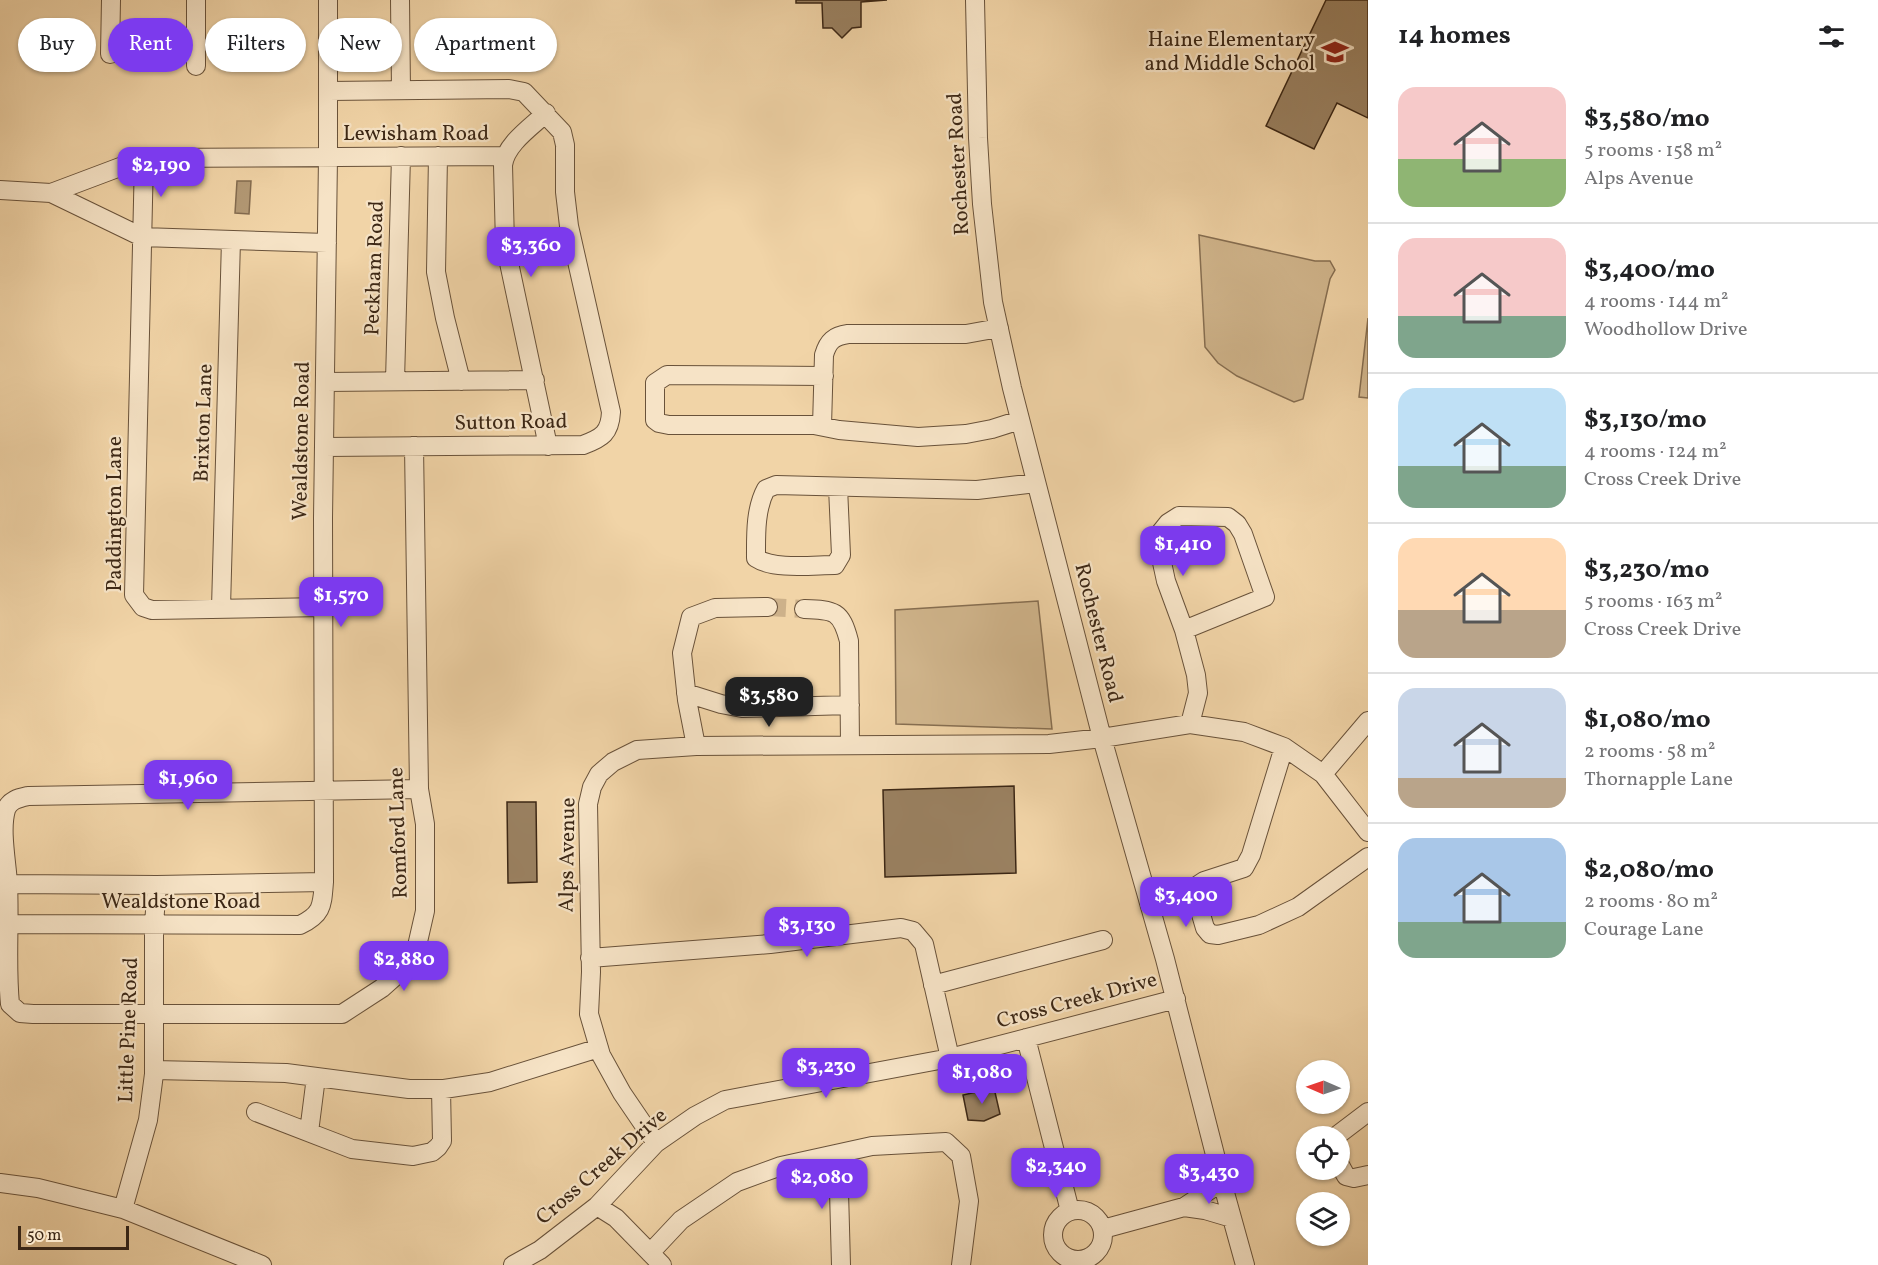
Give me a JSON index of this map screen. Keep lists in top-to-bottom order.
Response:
{
  "streets": {
    "street": [
      "Lewisham Road",
      "Rochester Road",
      "Peckham Road",
      "Brixton Lane",
      "Sutton Road",
      "Wealdstone Road",
      "Paddington Lane",
      "Romford Lane",
      "Alps Avenue",
      "Cross Creek Drive",
      "Little Pine Road"
    ]
  },
  "crossings": [
    ["Lewisham Road", "Peckham Road"],
    ["Lewisham Road", "Sutton Road"],
    ["Lewisham Road", "Wealdstone Road"],
    ["Rochester Road", "Alps Avenue"],
    ["Rochester Road", "Cross Creek Drive"],
    ["Brixton Lane", "Paddington Lane"],
    ["Sutton Road", "Wealdstone Road"],
    ["Sutton Road", "Romford Lane"],
    ["Wealdstone Road", "Paddington Lane"],
    ["Wealdstone Road", "Romford Lane"],
    ["Wealdstone Road", "Little Pine Road"],
    ["Romford Lane", "Little Pine Road"],
    ["Alps Avenue", "Cross Creek Drive"]
  ],
  "places": {
    "school or university": ["Haine Elementary and Middle School"]
  },
  "scale_bar": "50 m",
  "north": "left",
  "page": {
    "heading": "14 homes",
    "chip": [
      "Buy",
      "Rent",
      "Filters",
      "New",
      "Apartment"
    ],
    "list": [
      {
        "name": "$3,580/mo",
        "note": "5 rooms · 158 m² · Alps Avenue"
      },
      {
        "name": "$3,400/mo",
        "note": "4 rooms · 144 m² · Woodhollow Drive"
      },
      {
        "name": "$3,130/mo",
        "note": "4 rooms · 124 m² · Cross Creek Drive"
      },
      {
        "name": "$3,230/mo",
        "note": "5 rooms · 163 m² · Cross Creek Drive"
      },
      {
        "name": "$1,080/mo",
        "note": "2 rooms · 58 m² · Thornapple Lane"
      },
      {
        "name": "$2,080/mo",
        "note": "2 rooms · 80 m² · Courage Lane"
      }
    ],
    "price": [
      "$2,190",
      "$3,360",
      "$1,410",
      "$1,570",
      "$3,580",
      "$1,960",
      "$3,400",
      "$3,130",
      "$2,880",
      "$3,230",
      "$1,080",
      "$2,340",
      "$3,430",
      "$2,080"
    ],
    "scale": "50 m"
  }
}
